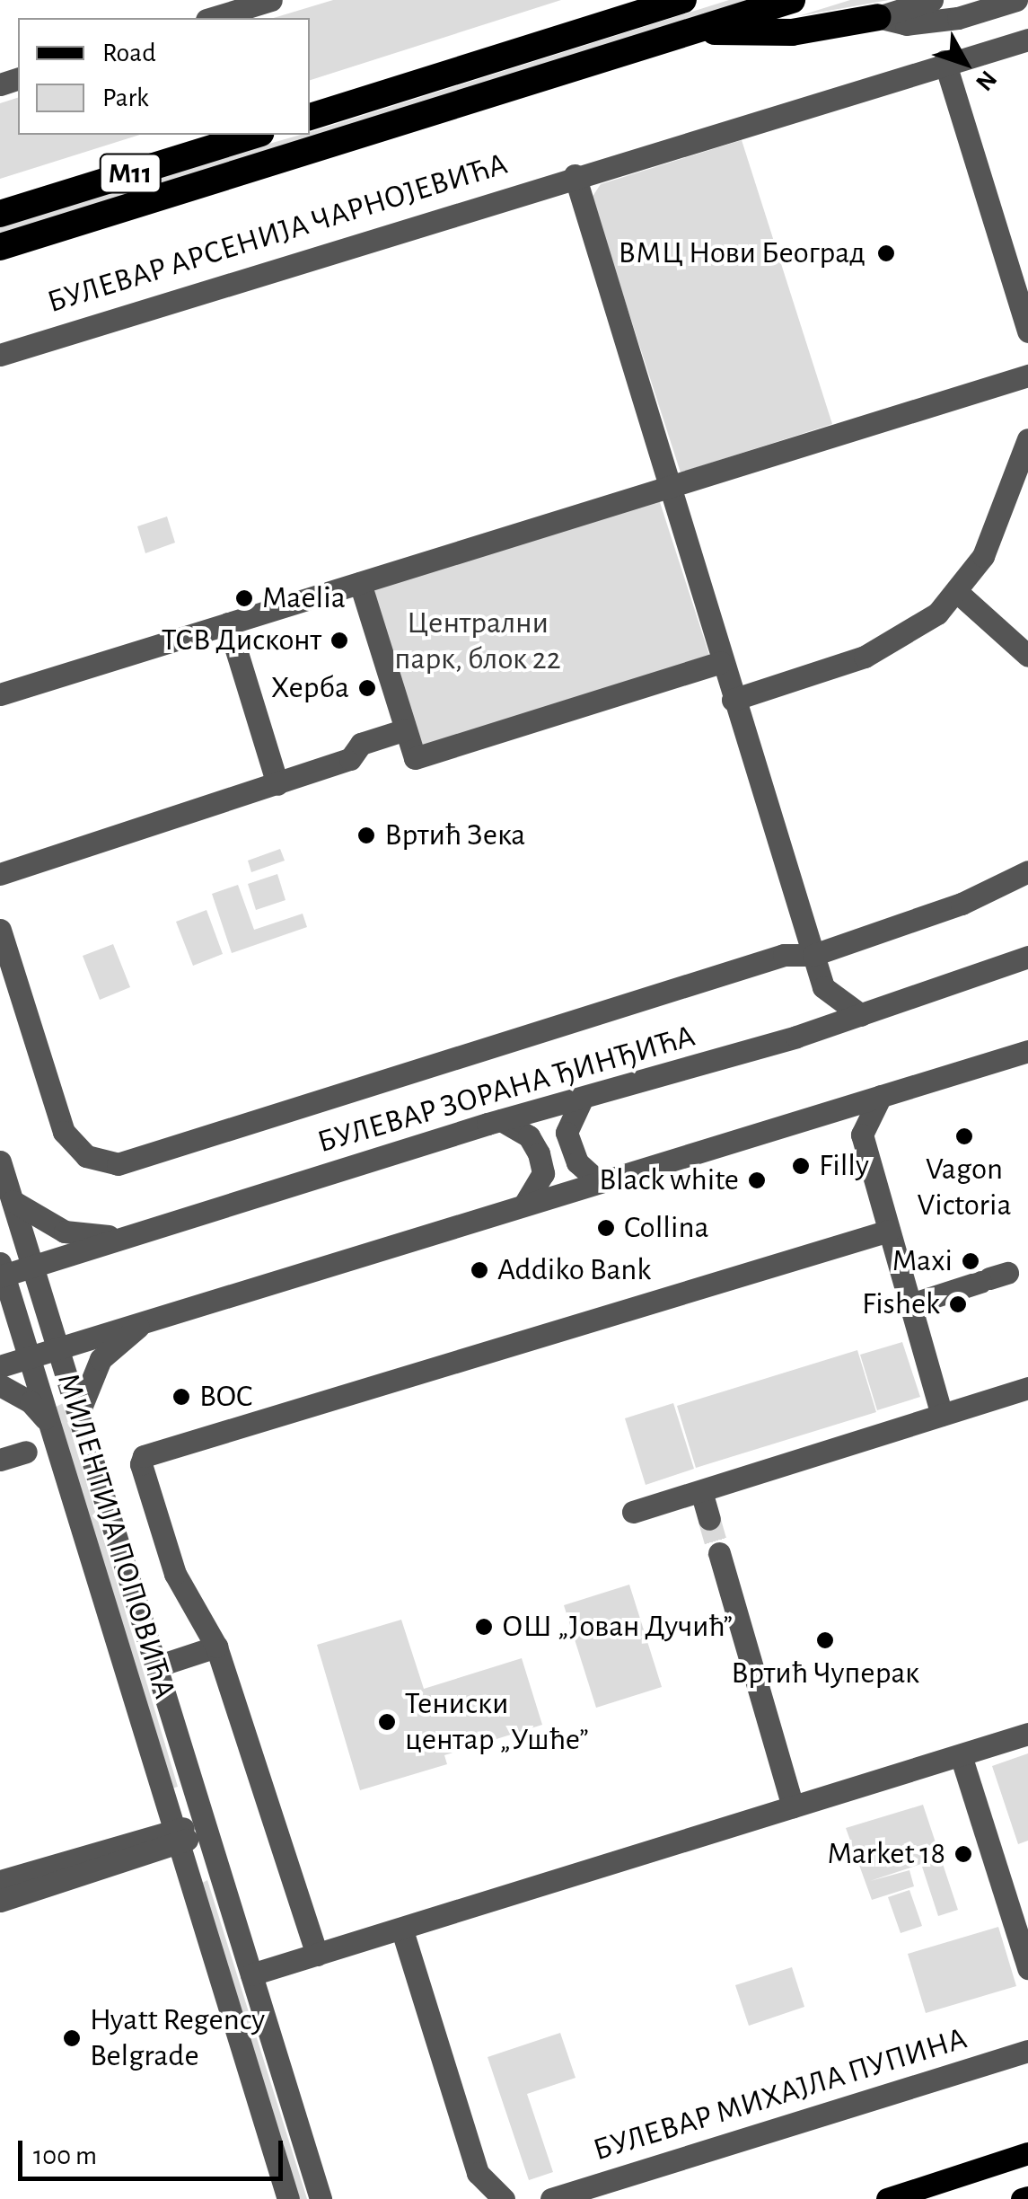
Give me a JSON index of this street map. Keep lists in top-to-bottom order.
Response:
{
  "streets": {
    "highway": ["M11"],
    "street": [
      "БУЛЕВАР АРСЕНИЈА ЧАРНОЈЕВИЋА",
      "БУЛЕВАР ЗОРАНА ЂИНЂИЋА",
      "МИЛЕНТИЈА ПОПОВИЋА",
      "БУЛЕВАР МИХАЈЛА ПУПИНА"
    ]
  },
  "crossings": [
    ["БУЛЕВАР ЗОРАНА ЂИНЂИЋА", "МИЛЕНТИЈА ПОПОВИЋА"]
  ],
  "parks": ["Централни парк, блок 22"],
  "places": [
    "ВМЦ Нови Београд",
    "Maelia",
    "ТСВ Дисконт",
    "Херба",
    "Вртић Зека",
    "Vagon Victoria",
    "Filly",
    "Black white",
    "Collina",
    "Maxi",
    "Addiko Bank",
    "Fishek",
    "BOC",
    "ОШ „Јован Дучић”",
    "Вртић Чуперак",
    "Тениски центар „Ушће”",
    "Market 18",
    "Hyatt Regency Belgrade"
  ],
  "legend": ["Road", "Park"],
  "scale_bar": "100 m",
  "north": "bottom right"
}
